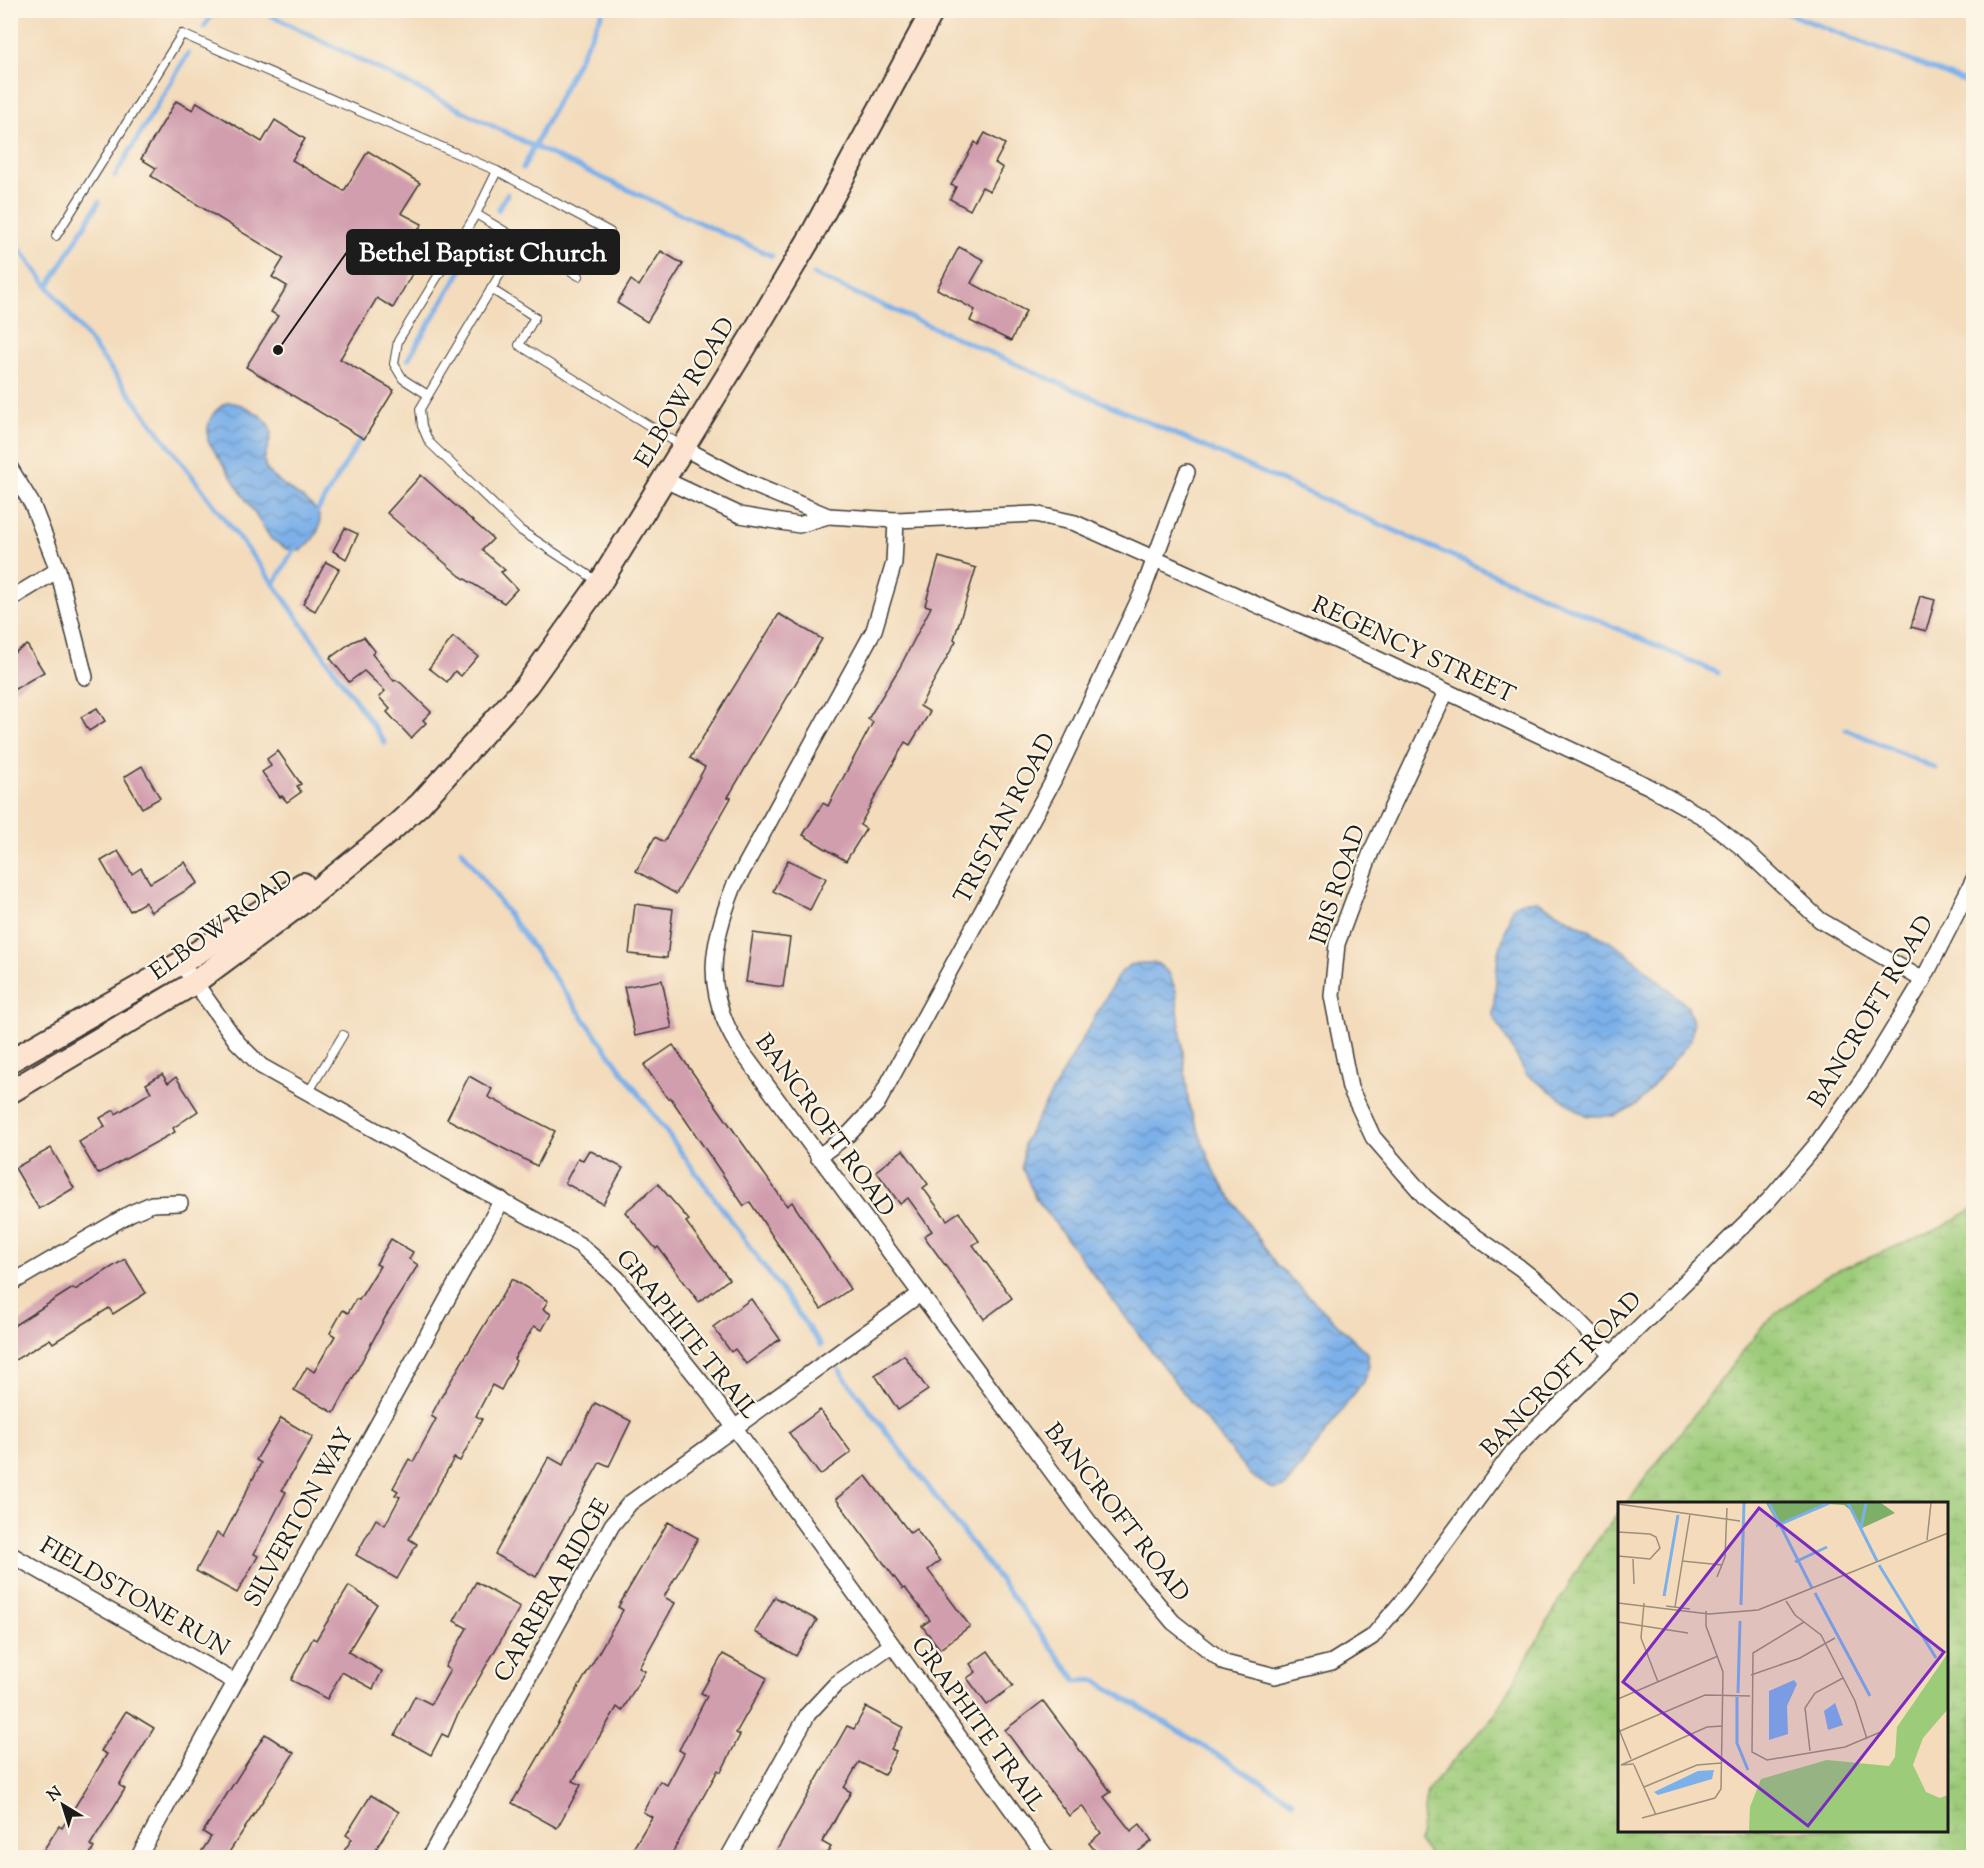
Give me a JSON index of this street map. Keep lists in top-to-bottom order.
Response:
{
  "streets": {
    "main road": ["ELBOW ROAD"],
    "street": [
      "REGENCY STREET",
      "TRISTAN ROAD",
      "IBIS ROAD",
      "BANCROFT ROAD",
      "GRAPHITE TRAIL",
      "SILVERTON WAY",
      "CARRERA RIDGE",
      "FIELDSTONE RUN"
    ]
  },
  "crossings": [
    ["ELBOW ROAD", "REGENCY STREET"],
    ["ELBOW ROAD", "GRAPHITE TRAIL"],
    ["REGENCY STREET", "TRISTAN ROAD"],
    ["REGENCY STREET", "IBIS ROAD"],
    ["REGENCY STREET", "BANCROFT ROAD"],
    ["TRISTAN ROAD", "BANCROFT ROAD"],
    ["IBIS ROAD", "BANCROFT ROAD"],
    ["BANCROFT ROAD", "CARRERA RIDGE"],
    ["GRAPHITE TRAIL", "SILVERTON WAY"],
    ["GRAPHITE TRAIL", "CARRERA RIDGE"],
    ["SILVERTON WAY", "FIELDSTONE RUN"]
  ],
  "places": ["Bethel Baptist Church"],
  "north": "top left"
}
